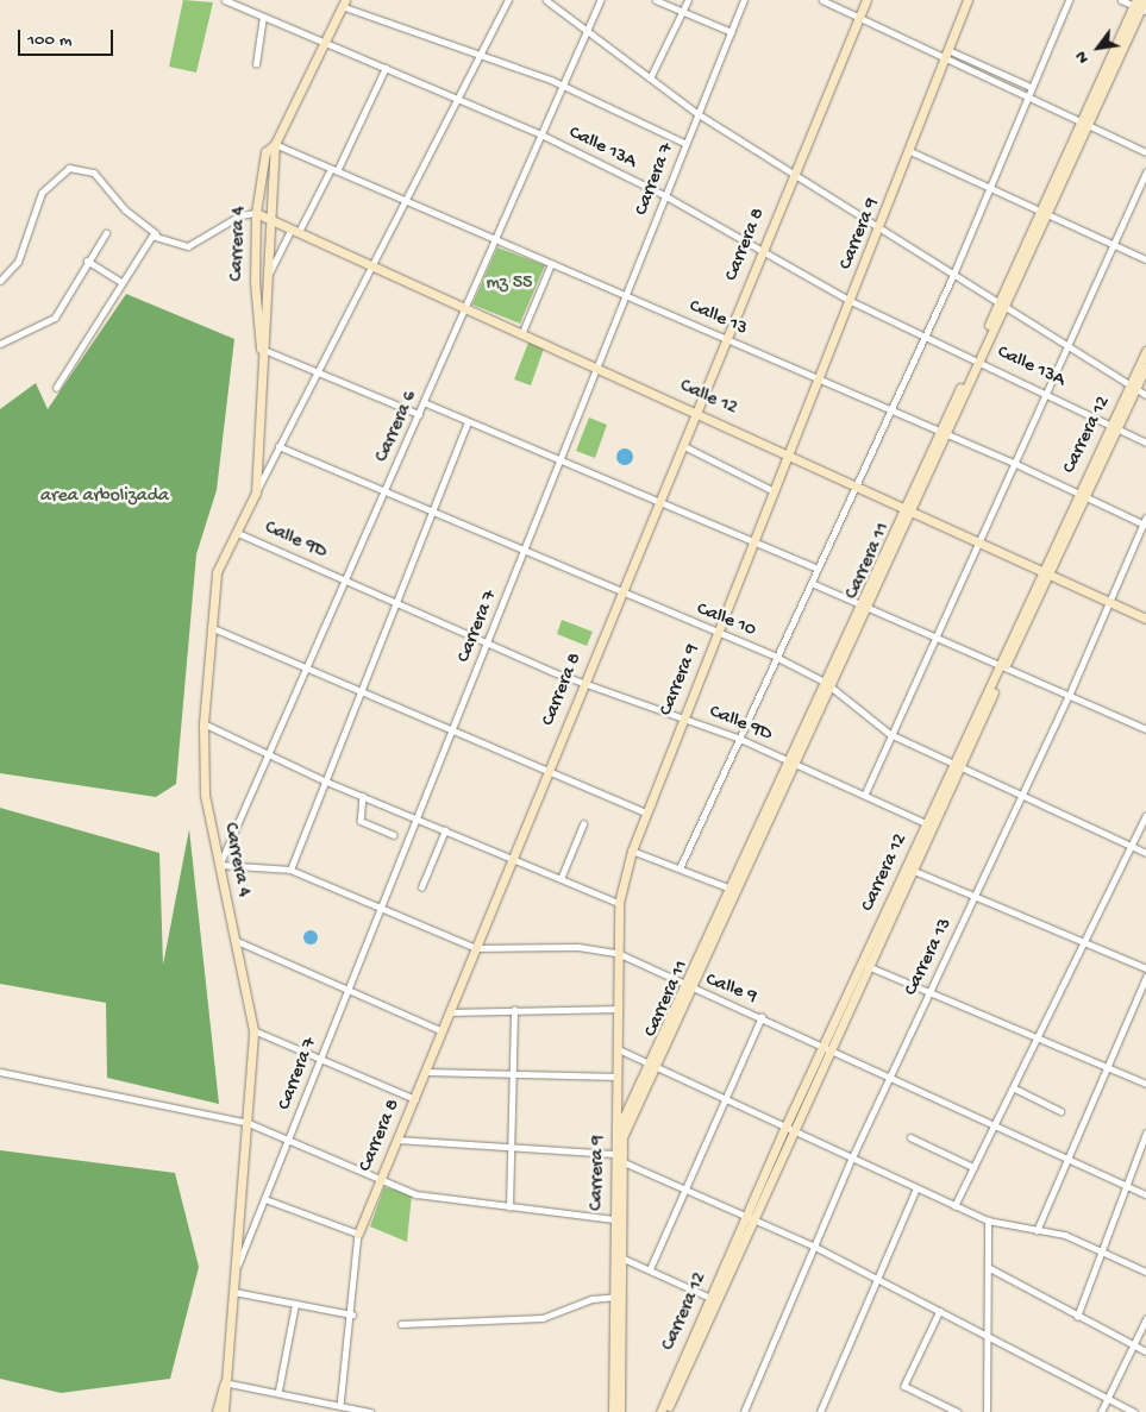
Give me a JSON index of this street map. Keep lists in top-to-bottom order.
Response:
{
  "streets": {
    "street": [
      "Calle 13A",
      "Carrera 7",
      "Carrera 9",
      "Carrera 4",
      "Carrera 8",
      "Calle 13",
      "Calle 12",
      "Carrera 6",
      "Carrera 12",
      "Calle 9D",
      "Carrera 11",
      "Calle 10",
      "Carrera 13",
      "Calle 9"
    ]
  },
  "crossings": [
    ["Calle 13A", "Carrera 7"],
    ["Calle 13A", "Carrera 9"],
    ["Calle 13A", "Carrera 4"],
    ["Calle 13A", "Carrera 8"],
    ["Calle 13A", "Carrera 6"],
    ["Calle 13A", "Carrera 12"],
    ["Calle 13A", "Carrera 11"],
    ["Carrera 7", "Carrera 4"],
    ["Carrera 7", "Calle 13"],
    ["Carrera 7", "Calle 12"],
    ["Carrera 7", "Calle 9D"],
    ["Carrera 7", "Calle 10"],
    ["Carrera 7", "Calle 9"],
    ["Carrera 9", "Calle 13"],
    ["Carrera 9", "Calle 12"],
    ["Carrera 9", "Calle 9D"],
    ["Carrera 9", "Carrera 11"],
    ["Carrera 9", "Calle 10"],
    ["Carrera 9", "Calle 9"],
    ["Carrera 4", "Calle 13"],
    ["Carrera 4", "Calle 12"],
    ["Carrera 4", "Carrera 6"],
    ["Carrera 4", "Calle 9D"],
    ["Carrera 4", "Calle 9"],
    ["Carrera 8", "Calle 13"],
    ["Carrera 8", "Calle 12"],
    ["Carrera 8", "Calle 9D"],
    ["Carrera 8", "Calle 10"],
    ["Carrera 8", "Calle 9"],
    ["Calle 13", "Carrera 6"],
    ["Calle 13", "Carrera 12"],
    ["Calle 13", "Carrera 11"],
    ["Calle 13", "Carrera 13"],
    ["Calle 12", "Carrera 6"],
    ["Calle 12", "Carrera 12"],
    ["Calle 12", "Carrera 11"],
    ["Calle 12", "Carrera 13"],
    ["Carrera 6", "Calle 9D"],
    ["Carrera 6", "Calle 10"],
    ["Carrera 6", "Calle 9"],
    ["Carrera 12", "Calle 9D"],
    ["Carrera 12", "Calle 10"],
    ["Carrera 12", "Calle 9"],
    ["Calle 9D", "Carrera 11"],
    ["Carrera 11", "Calle 10"],
    ["Carrera 11", "Calle 9"],
    ["Calle 10", "Carrera 13"],
    ["Carrera 13", "Calle 9"]
  ],
  "parks": ["mz 55", "area arbolizada"],
  "scale_bar": "100 m",
  "north": "bottom left"
}
